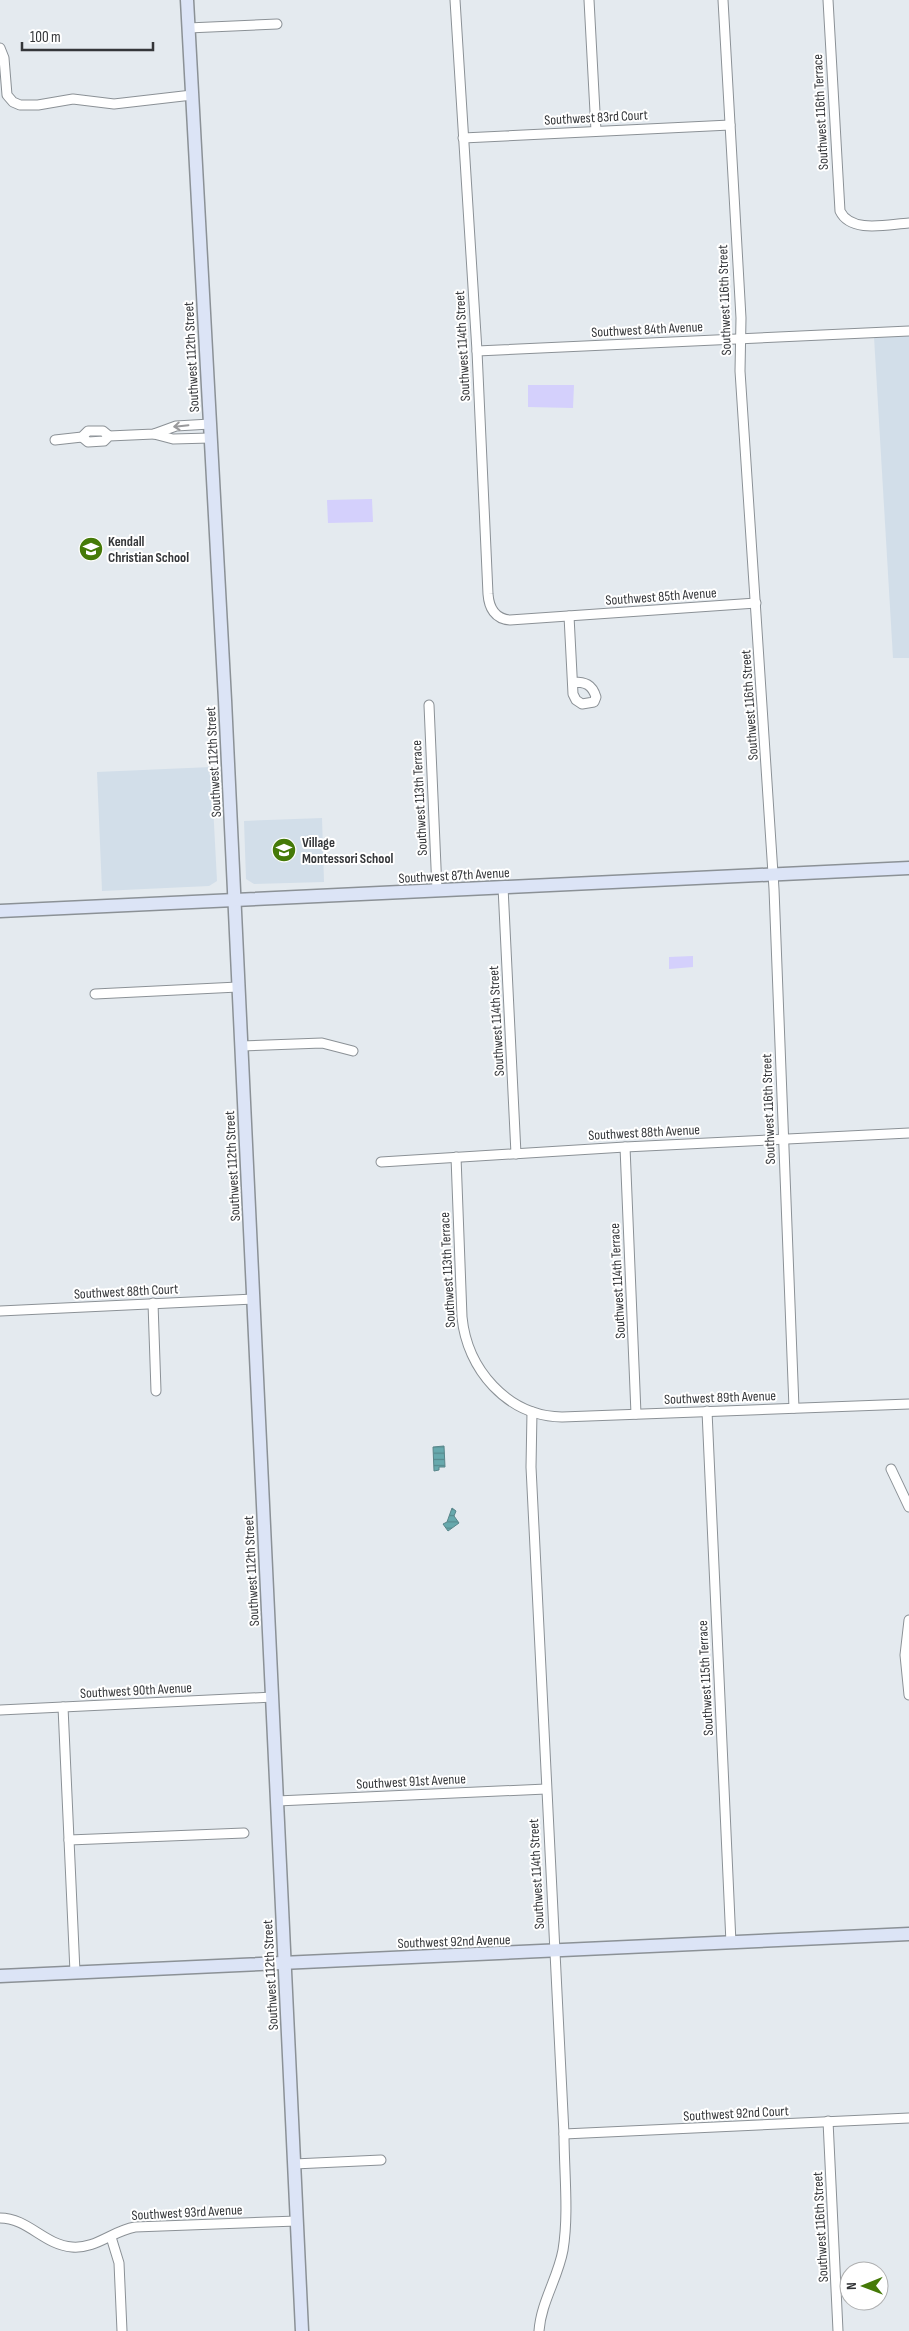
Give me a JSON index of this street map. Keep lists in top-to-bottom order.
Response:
{
  "streets": {
    "main road": ["Southwest 112th Street", "Southwest 87th Avenue", "Southwest 92nd Avenue"],
    "street": [
      "Southwest 116th Terrace",
      "Southwest 83rd Court",
      "Southwest 116th Street",
      "Southwest 84th Avenue",
      "Southwest 114th Street",
      "Southwest 85th Avenue",
      "Southwest 113th Terrace",
      "Southwest 88th Avenue",
      "Southwest 114th Terrace",
      "Southwest 88th Court",
      "Southwest 89th Avenue",
      "Southwest 115th Terrace",
      "Southwest 90th Avenue",
      "Southwest 91st Avenue",
      "Southwest 92nd Court",
      "Southwest 93rd Avenue"
    ]
  },
  "crossings": [
    ["Southwest 83rd Court", "Southwest 116th Street"],
    ["Southwest 83rd Court", "Southwest 114th Street"],
    ["Southwest 116th Street", "Southwest 84th Avenue"],
    ["Southwest 116th Street", "Southwest 85th Avenue"],
    ["Southwest 116th Street", "Southwest 87th Avenue"],
    ["Southwest 116th Street", "Southwest 88th Avenue"],
    ["Southwest 116th Street", "Southwest 89th Avenue"],
    ["Southwest 116th Street", "Southwest 92nd Court"],
    ["Southwest 84th Avenue", "Southwest 114th Street"],
    ["Southwest 114th Street", "Southwest 85th Avenue"],
    ["Southwest 114th Street", "Southwest 113th Terrace"],
    ["Southwest 114th Street", "Southwest 87th Avenue"],
    ["Southwest 114th Street", "Southwest 88th Avenue"],
    ["Southwest 114th Street", "Southwest 89th Avenue"],
    ["Southwest 114th Street", "Southwest 91st Avenue"],
    ["Southwest 114th Street", "Southwest 92nd Avenue"],
    ["Southwest 114th Street", "Southwest 92nd Court"],
    ["Southwest 112th Street", "Southwest 87th Avenue"],
    ["Southwest 112th Street", "Southwest 88th Court"],
    ["Southwest 112th Street", "Southwest 90th Avenue"],
    ["Southwest 112th Street", "Southwest 91st Avenue"],
    ["Southwest 112th Street", "Southwest 92nd Avenue"],
    ["Southwest 112th Street", "Southwest 93rd Avenue"],
    ["Southwest 113th Terrace", "Southwest 87th Avenue"],
    ["Southwest 113th Terrace", "Southwest 88th Avenue"],
    ["Southwest 113th Terrace", "Southwest 89th Avenue"],
    ["Southwest 88th Avenue", "Southwest 114th Terrace"],
    ["Southwest 114th Terrace", "Southwest 89th Avenue"],
    ["Southwest 89th Avenue", "Southwest 115th Terrace"],
    ["Southwest 115th Terrace", "Southwest 92nd Avenue"]
  ],
  "places": {
    "school or university": ["Kendall Christian School", "Village Montessori School"]
  },
  "scale_bar": "100 m",
  "north": "left"
}
